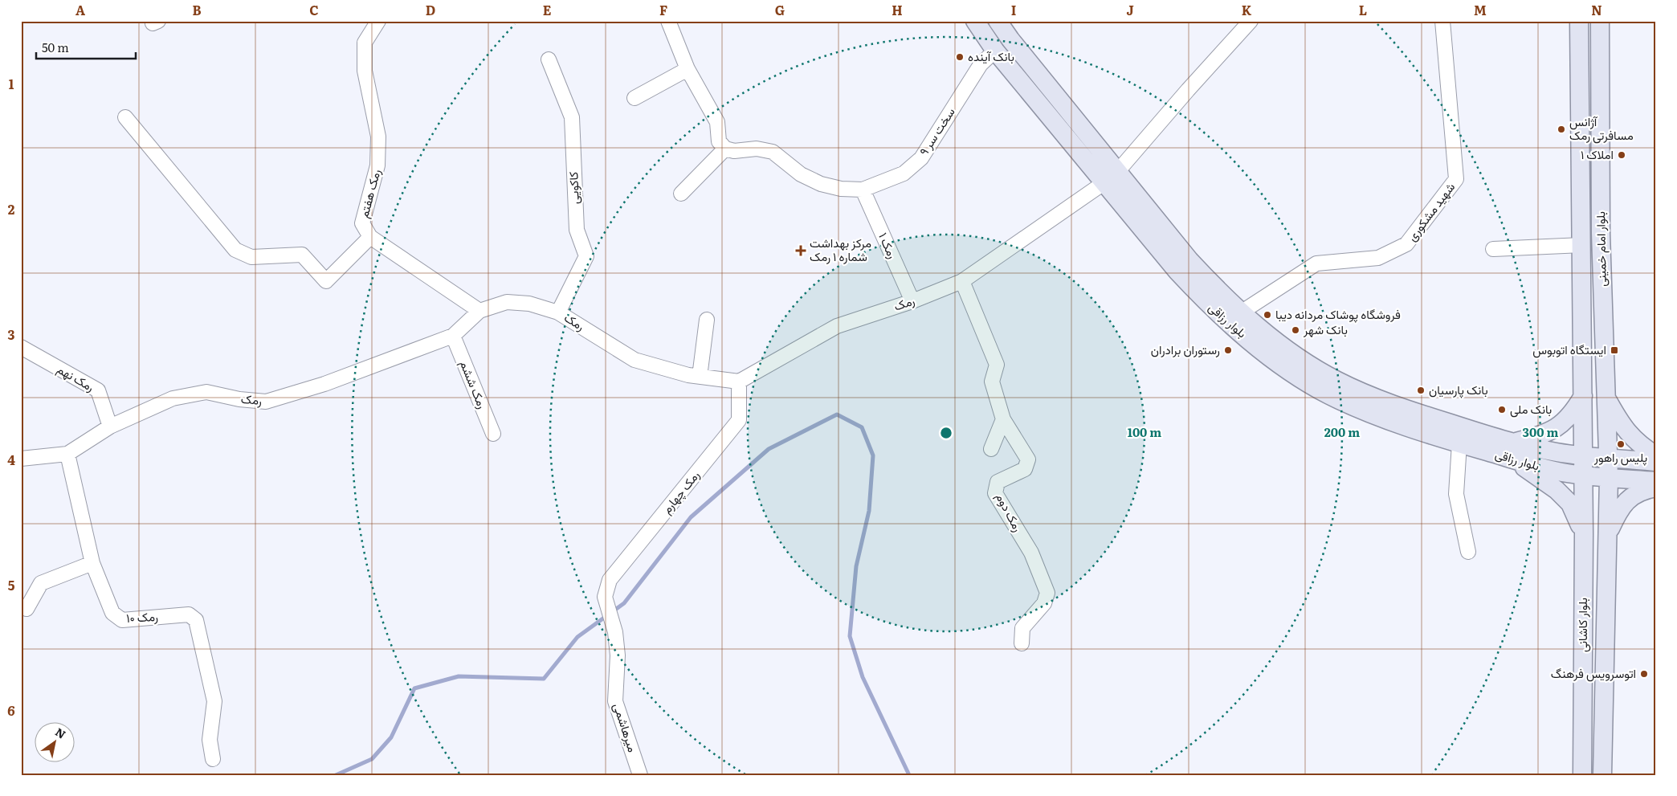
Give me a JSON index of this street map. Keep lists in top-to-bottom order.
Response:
{
  "streets": {
    "main road": ["بلوار امام خمینی", "بلوار رزاقی", "بلوار کاشانی"],
    "street": [
      "سخت سر ۹",
      "کاکویی",
      "رمک هفتم",
      "شهید مشکوری",
      "رمک ۱",
      "رمک",
      "رمک نهم",
      "رمک ششم",
      "رمک چهارم",
      "رمک دوم",
      "رمک ۱۰",
      "میرهاشمی"
    ]
  },
  "crossings": [
    ["سخت سر ۹", "رمک ۱"],
    ["سخت سر ۹", "بلوار رزاقی"],
    ["کاکویی", "رمک"],
    ["رمک هفتم", "رمک"],
    ["شهید مشکوری", "بلوار رزاقی"],
    ["رمک ۱", "رمک"],
    ["بلوار امام خمینی", "بلوار رزاقی"],
    ["بلوار امام خمینی", "بلوار کاشانی"],
    ["رمک", "بلوار رزاقی"],
    ["رمک", "رمک نهم"],
    ["رمک", "رمک ششم"],
    ["رمک", "رمک چهارم"],
    ["رمک", "رمک دوم"],
    ["رمک", "رمک ۱۰"],
    ["بلوار رزاقی", "بلوار کاشانی"],
    ["رمک چهارم", "میرهاشمی"]
  ],
  "places": {
    "other": [
      "بانک آینده",
      "آژانس مسافرتی رمک",
      "املاک ۱",
      "فروشگاه پوشاک مردانه دیبا",
      "بانک شهر",
      "رستوران برادران",
      "بانک پارسیان",
      "بانک ملی",
      "پلیس راهور",
      "اتوسرویس فرهنگ"
    ],
    "health": ["مرکز بهداشت شماره ۱ رمک"],
    "transit": ["ایستگاه اتوبوس"]
  },
  "scale_bar": "50 m",
  "north": "top right",
  "grid": {
    "columns": [
      "A",
      "B",
      "C",
      "D",
      "E",
      "F",
      "G",
      "H",
      "I",
      "J",
      "K",
      "L",
      "M",
      "N"
    ],
    "rows": [
      "1",
      "2",
      "3",
      "4",
      "5",
      "6"
    ]
  },
  "rings": ["100 m", "200 m", "300 m"]
}
